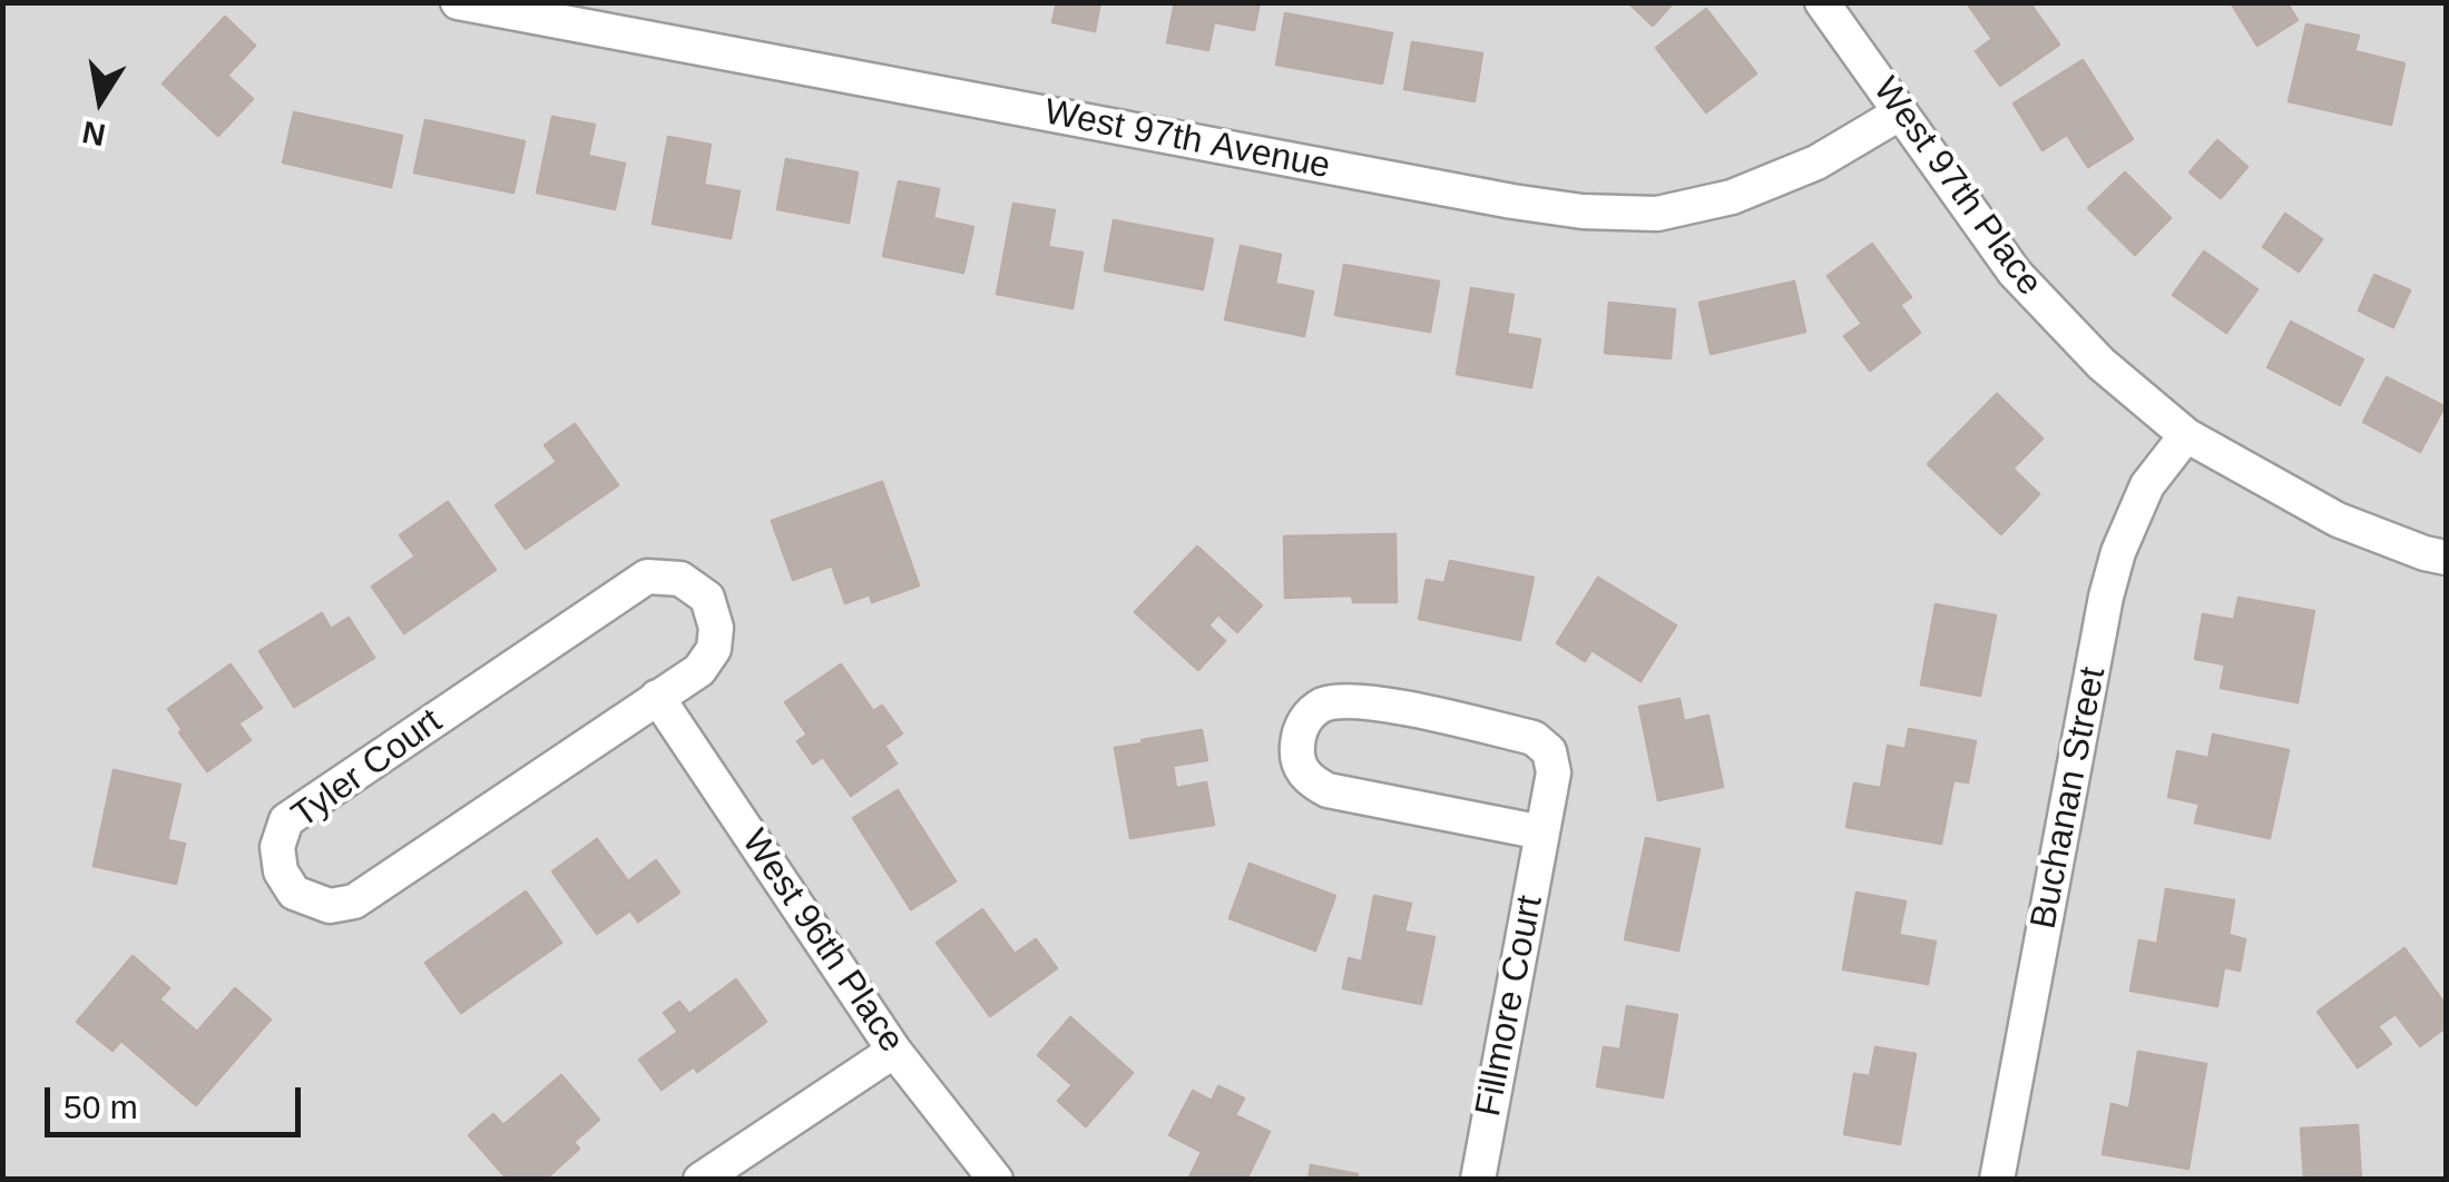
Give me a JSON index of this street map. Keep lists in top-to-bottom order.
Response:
{
  "streets": {
    "street": [
      "West 97th Avenue",
      "West 97th Place",
      "Tyler Court",
      "Buchanan Street",
      "West 96th Place",
      "Fillmore Court"
    ]
  },
  "crossings": [
    ["West 97th Avenue", "West 97th Place"],
    ["West 97th Place", "Buchanan Street"],
    ["Tyler Court", "West 96th Place"]
  ],
  "scale_bar": "50 m",
  "north": "bottom"
}
